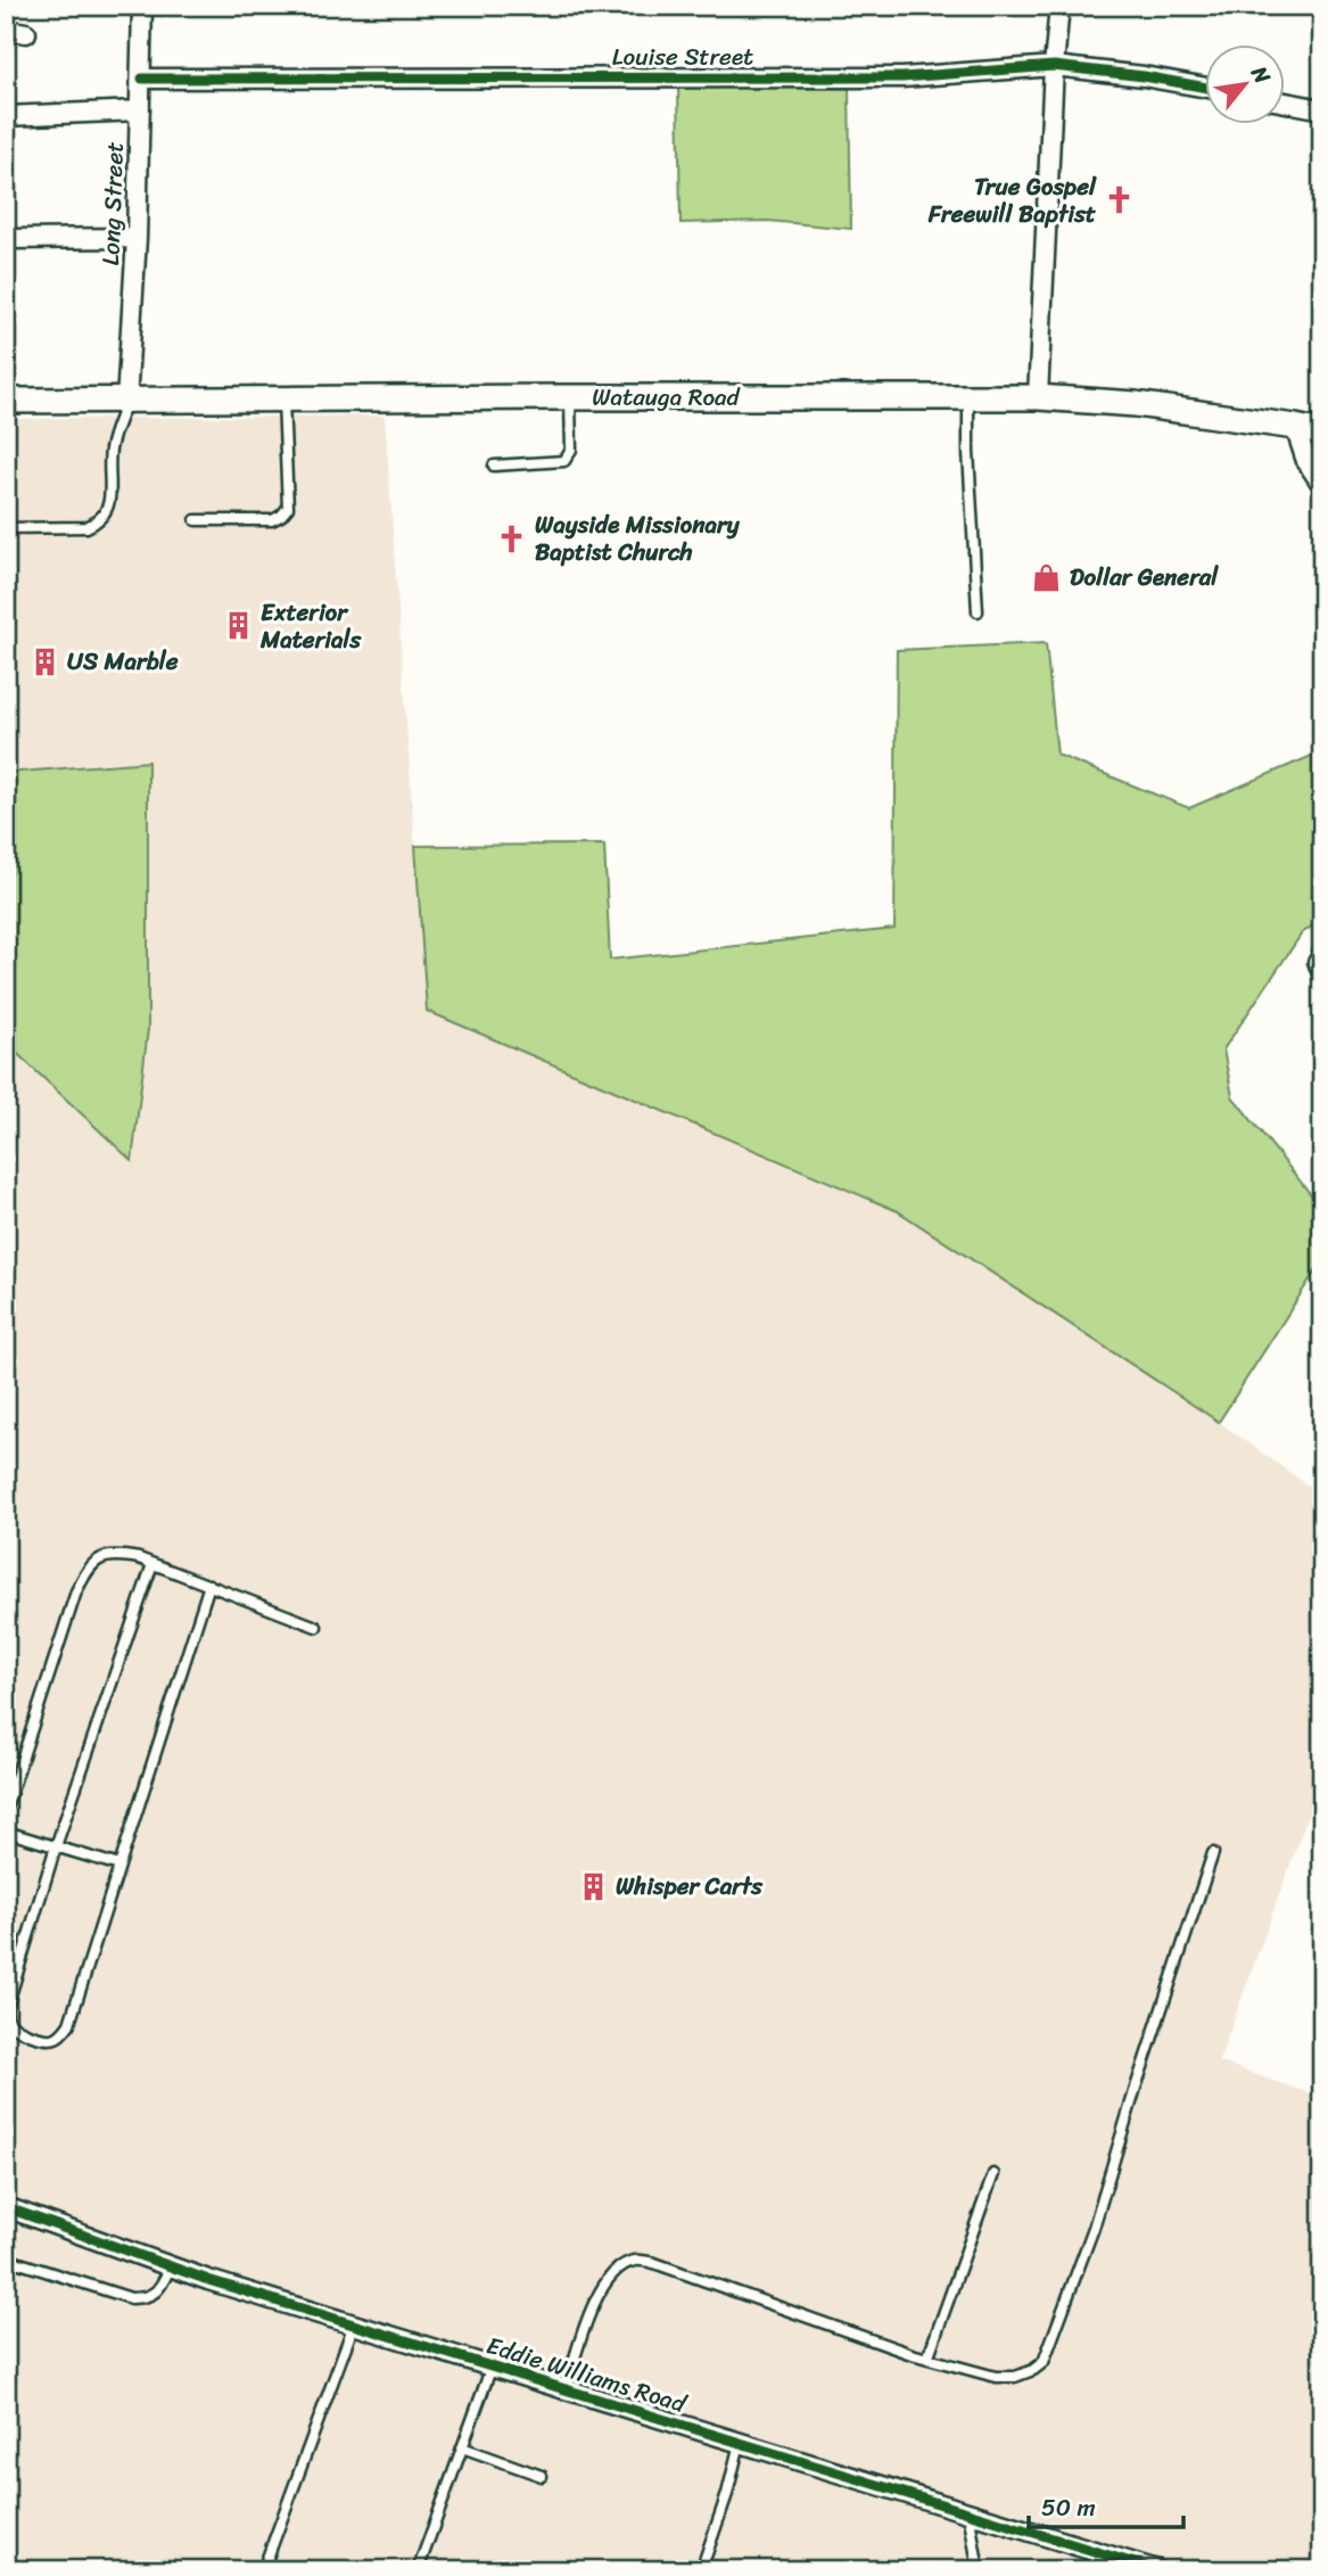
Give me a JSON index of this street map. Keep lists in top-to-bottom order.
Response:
{
  "streets": {
    "main road": ["Watauga Road"],
    "street": ["Louise Street", "Long Street", "Eddie Williams Road"]
  },
  "crossings": [
    ["Louise Street", "Long Street"],
    ["Long Street", "Watauga Road"]
  ],
  "places": {
    "church": ["True Gospel Freewill Baptist", "Wayside Missionary Baptist Church"],
    "shop": ["Dollar General"],
    "building": ["Exterior Materials", "US Marble", "Whisper Carts"]
  },
  "scale_bar": "50 m",
  "north": "top right"
}
